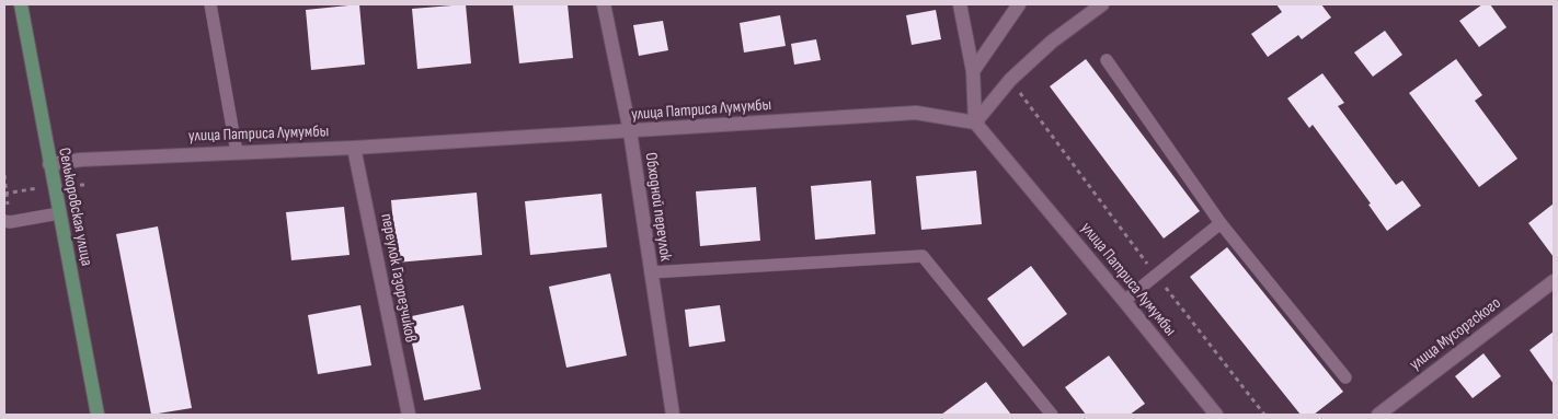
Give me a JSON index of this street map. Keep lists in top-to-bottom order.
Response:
{
  "streets": {
    "main road": ["Селькоровская улица"],
    "street": [
      "улица Патриса Лумумбы",
      "Обходной переулок",
      "переулок Газорезчиков",
      "улица Мусоргского"
    ]
  },
  "crossings": [
    ["улица Патриса Лумумбы", "Селькоровская улица"],
    ["улица Патриса Лумумбы", "Обходной переулок"],
    ["улица Патриса Лумумбы", "переулок Газорезчиков"]
  ]
}
